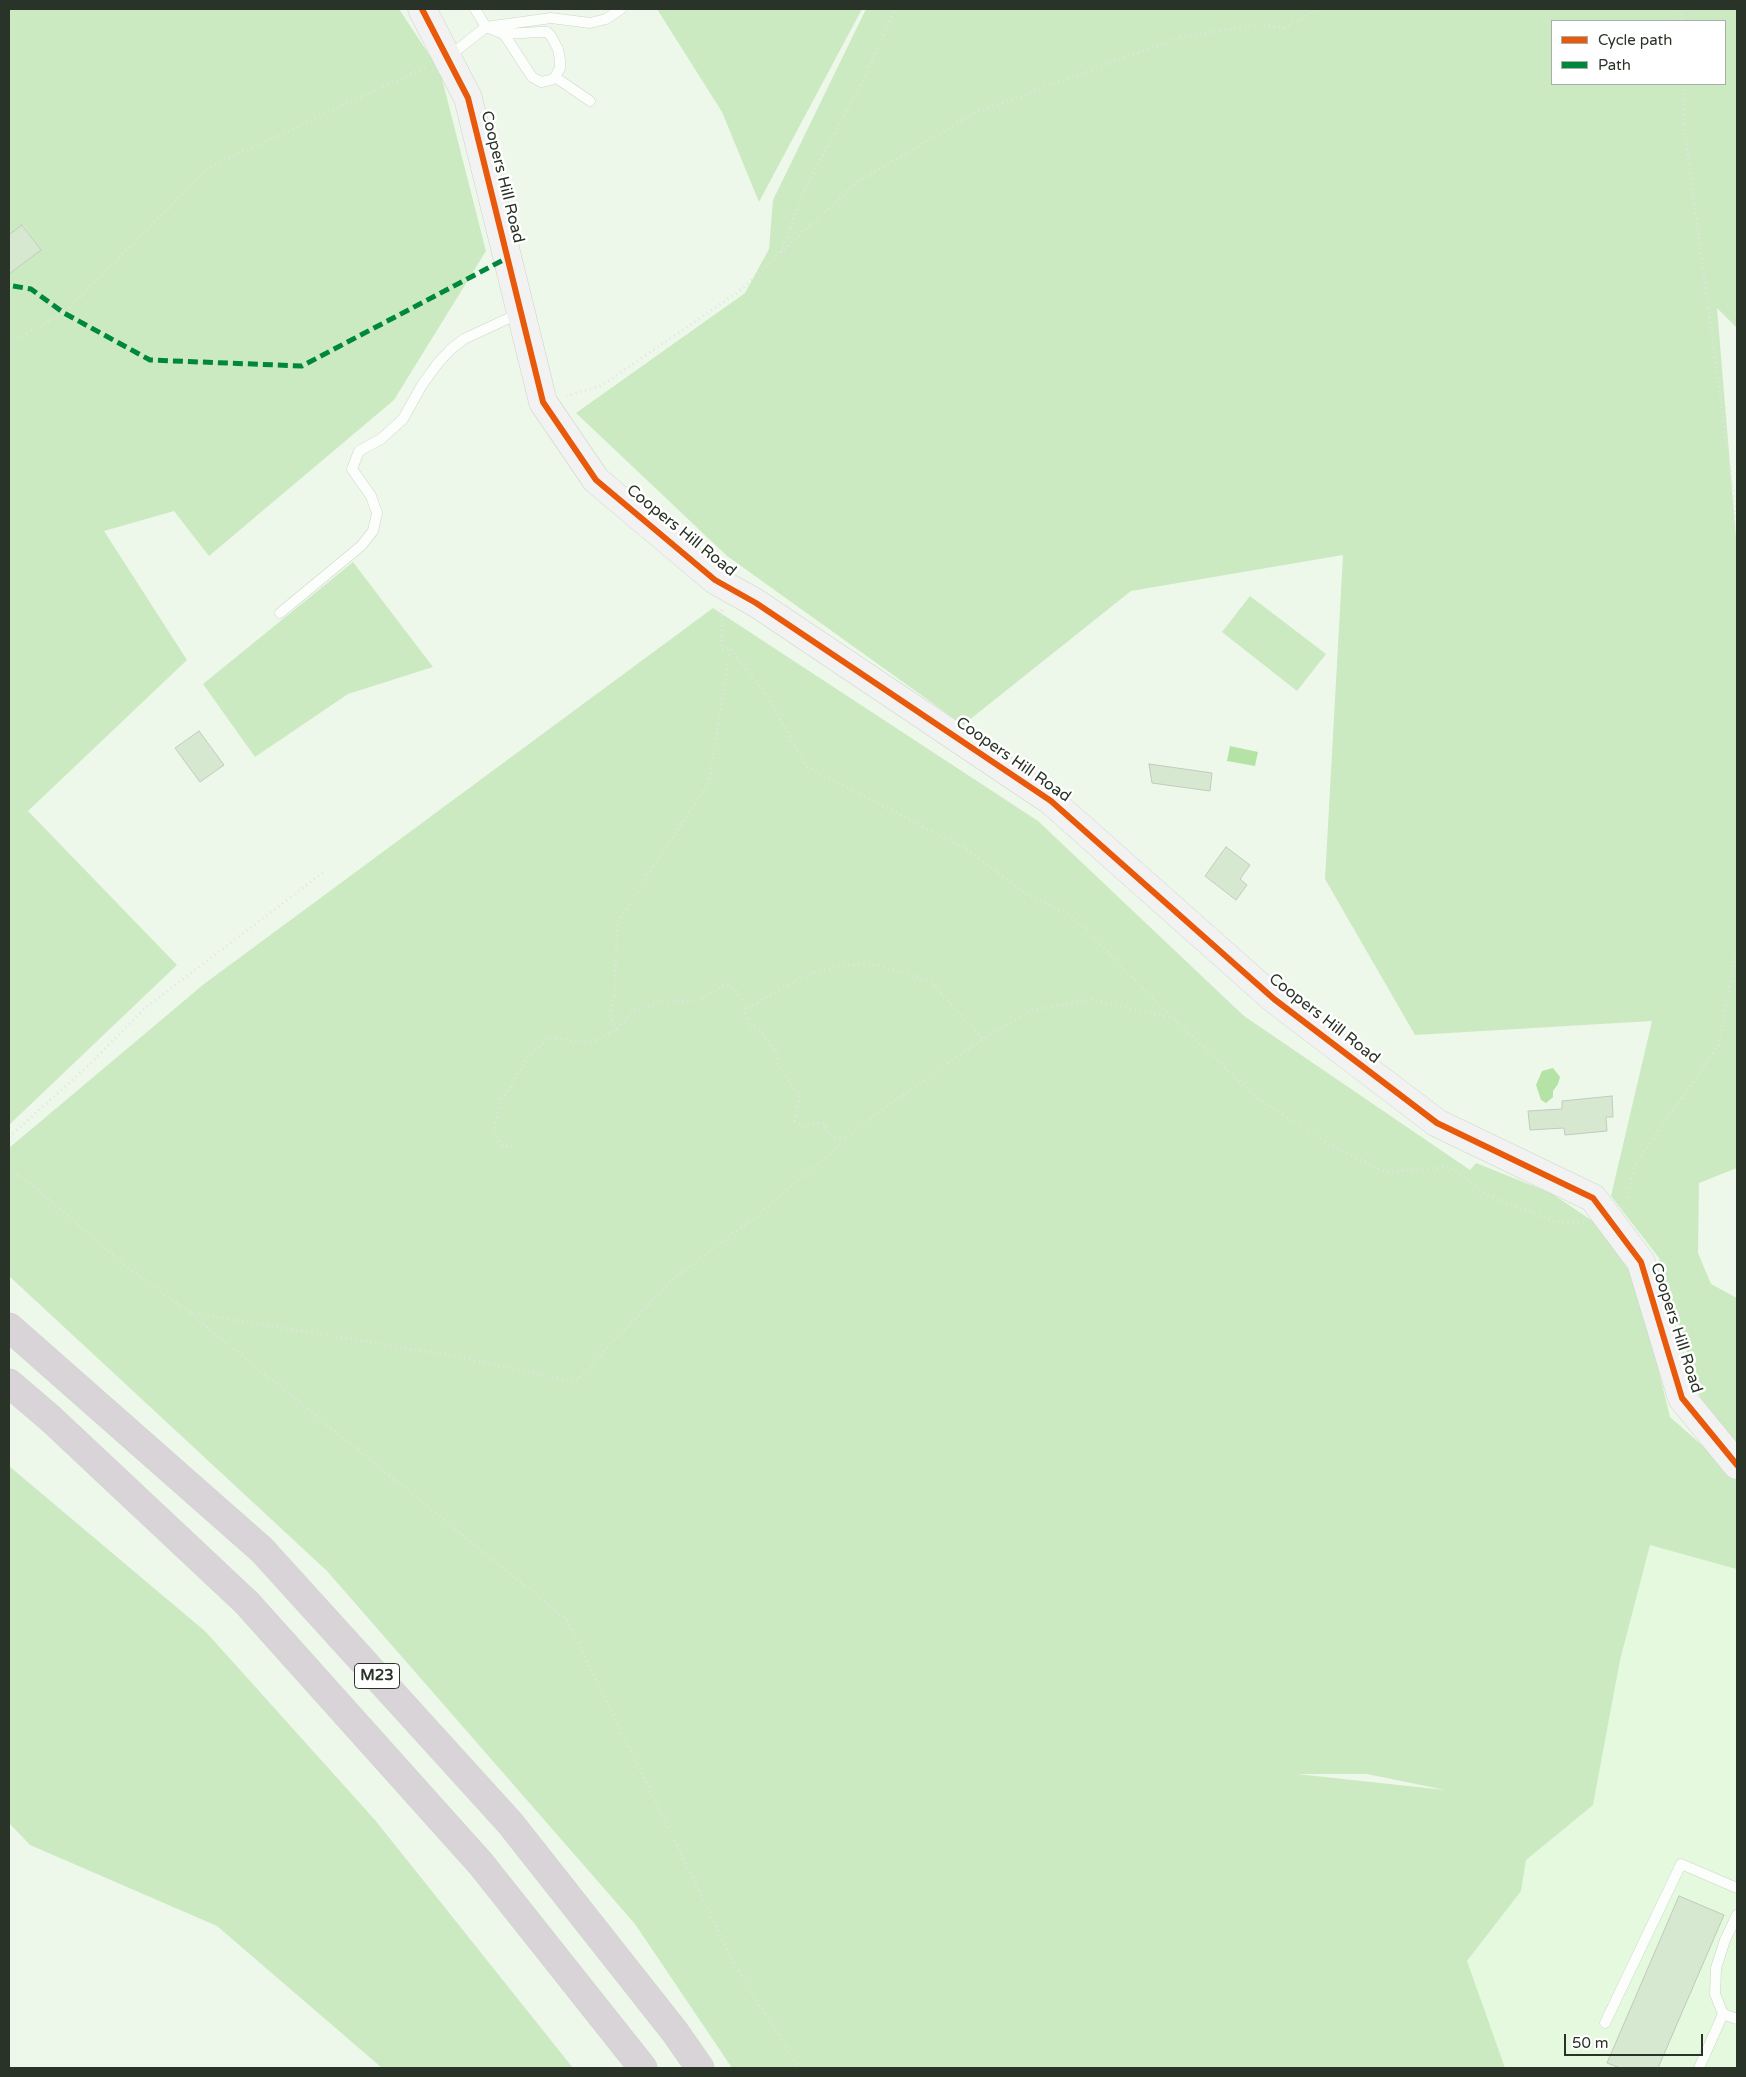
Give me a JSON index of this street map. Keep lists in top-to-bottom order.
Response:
{
  "streets": {
    "highway": ["M23"],
    "street": ["Coopers Hill Road"]
  },
  "legend": ["Cycle path", "Path"],
  "scale_bar": "50 m"
}
